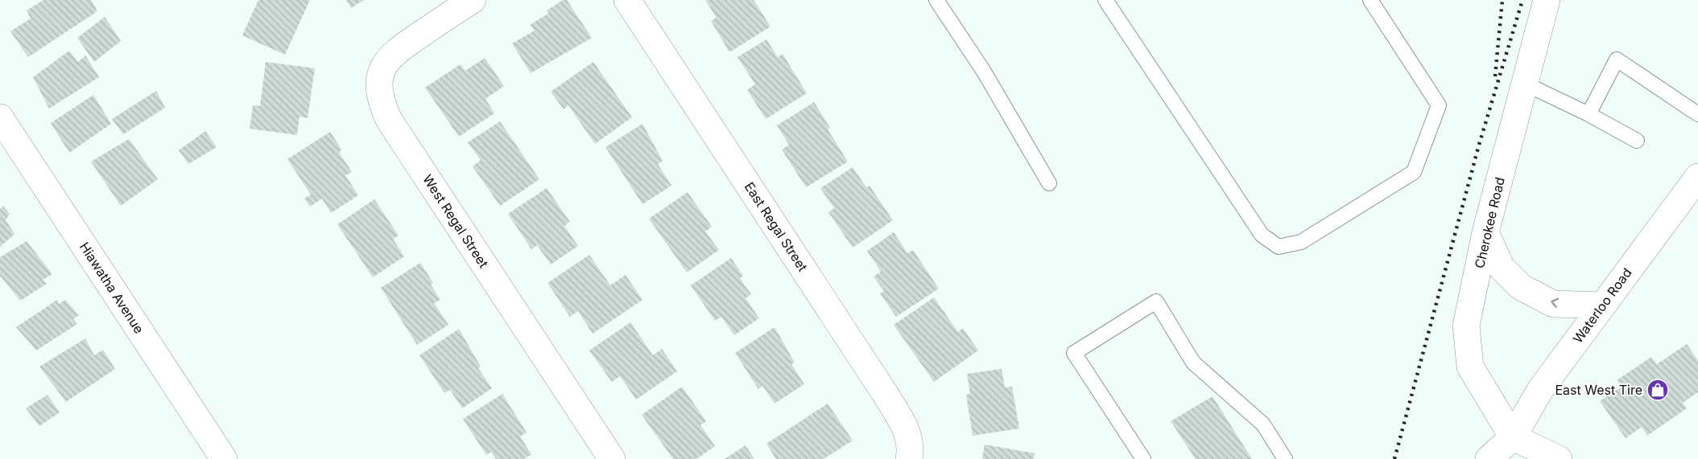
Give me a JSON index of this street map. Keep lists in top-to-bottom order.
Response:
{
  "streets": {
    "street": [
      "West Regal Street",
      "Cherokee Road",
      "East Regal Street",
      "Hiawatha Avenue",
      "Waterloo Road"
    ]
  },
  "crossings": [
    ["Cherokee Road", "Waterloo Road"]
  ],
  "places": {
    "shop": ["East West Tire"]
  }
}
